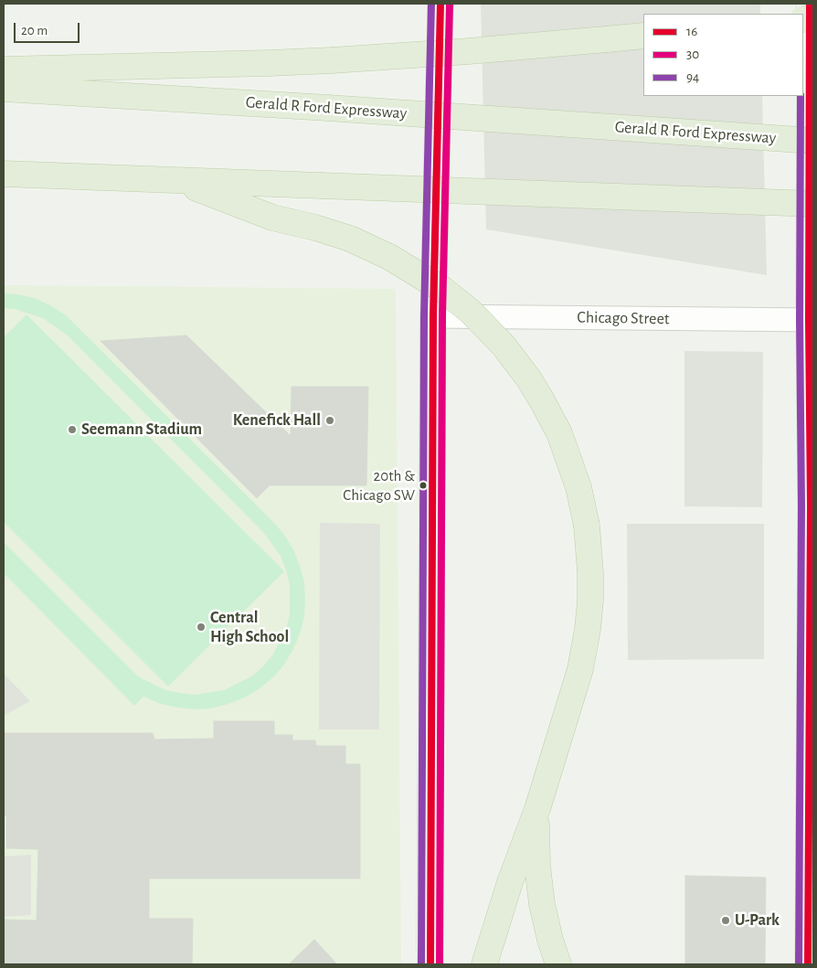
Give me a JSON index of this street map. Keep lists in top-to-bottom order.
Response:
{
  "streets": {
    "highway": ["Gerald R Ford Expressway"],
    "street": ["Chicago Street"]
  },
  "places": [
    "Kenefick Hall",
    "Seemann Stadium",
    "20th & Chicago SW",
    "Central High School",
    "U-Park"
  ],
  "lines": ["transit line 16", "transit line 30", "transit line 94"],
  "legend": ["16", "30", "94"],
  "scale_bar": "20 m"
}
